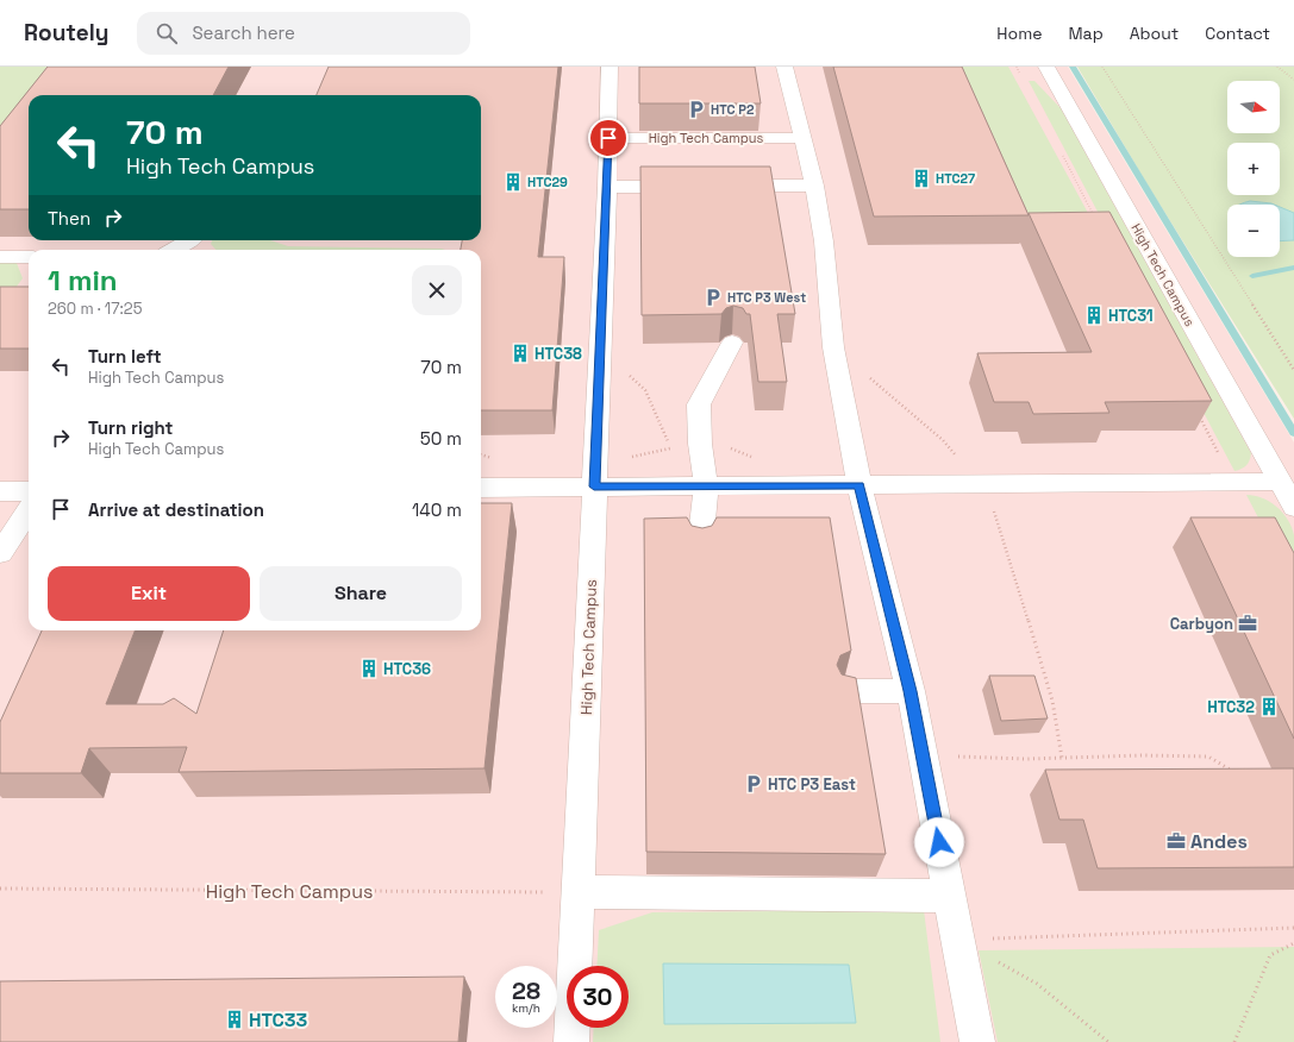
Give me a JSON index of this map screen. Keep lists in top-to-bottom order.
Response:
{
  "streets": {
    "street": ["High Tech Campus"]
  },
  "places": {
    "parking": ["HTC P2", "HTC P3 West", "HTC P3 East"],
    "building": [
      "HTC27",
      "HTC29",
      "HTC31",
      "HTC38",
      "HTC36",
      "HTC32",
      "HTC33"
    ],
    "office": ["Carbyon", "Andes"]
  },
  "north": "right",
  "page": {
    "header": "Routely",
    "search": "Search here",
    "nav": [
      "Home",
      "Map",
      "About",
      "Contact"
    ],
    "map_buttons": ["+", "−"],
    "turn": ["70 m", "High Tech Campus"],
    "then": "Then",
    "heading": ["1 min", "260 m · 17:25"],
    "list": [
      {
        "name": "Turn left",
        "note": "High Tech Campus",
        "value": "70 m"
      },
      {
        "name": "Turn right",
        "note": "High Tech Campus",
        "value": "50 m"
      },
      {
        "name": "Arrive at destination",
        "value": "140 m"
      }
    ],
    "buttons": ["Exit", "Share"],
    "speed": "28 km/h",
    "limit": "30"
  }
}
